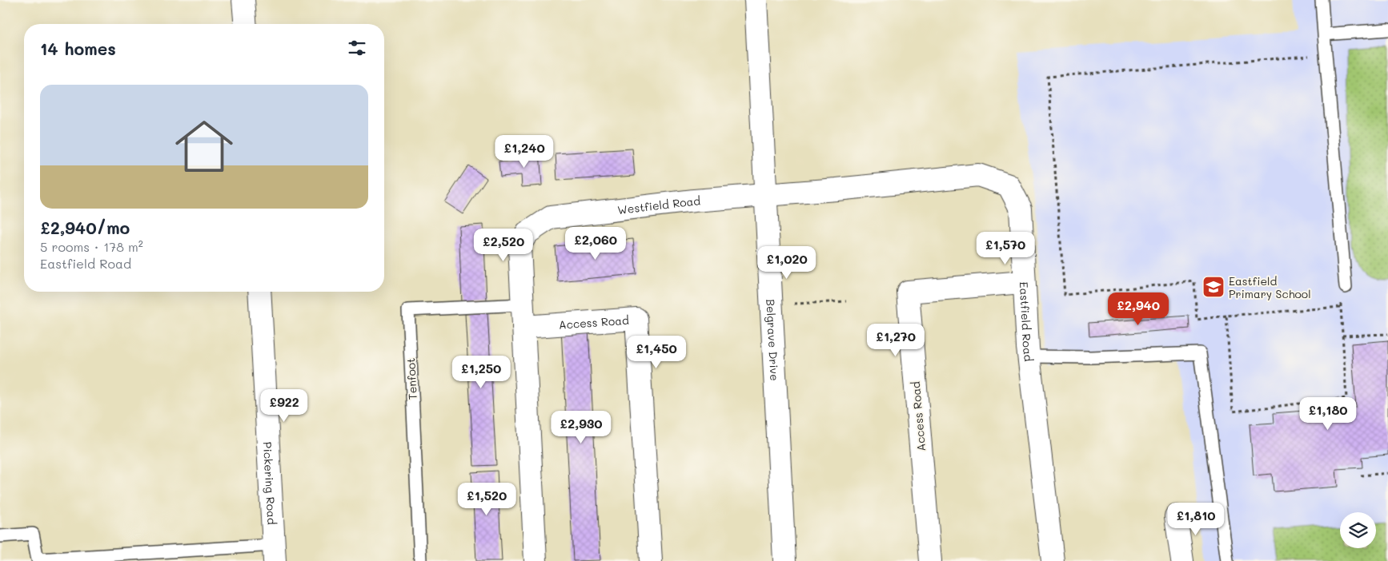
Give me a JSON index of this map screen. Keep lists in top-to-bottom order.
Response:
{
  "streets": {
    "street": [
      "Westfield Road",
      "Access Road",
      "Eastfield Road",
      "Belgrave Drive",
      "Pickering Road"
    ],
    "lane": ["Tenfoot"]
  },
  "crossings": [
    ["Westfield Road", "Access Road"],
    ["Westfield Road", "Eastfield Road"],
    ["Westfield Road", "Belgrave Drive"],
    ["Westfield Road", "Tenfoot"],
    ["Access Road", "Eastfield Road"],
    ["Eastfield Road", "Belgrave Drive"]
  ],
  "places": {
    "school or university": ["Eastfield Primary School"]
  },
  "page": {
    "heading": "14 homes",
    "list": [
      {
        "name": "£2,940/mo",
        "note": "5 rooms · 178 m² · Eastfield Road"
      }
    ],
    "price": [
      "£1,240",
      "£2,060",
      "£2,520",
      "£1,570",
      "£1,020",
      "£2,940",
      "£1,270",
      "£1,450",
      "£1,250",
      "£922",
      "£1,180",
      "£2,930",
      "£1,520",
      "£1,810"
    ]
  }
}
